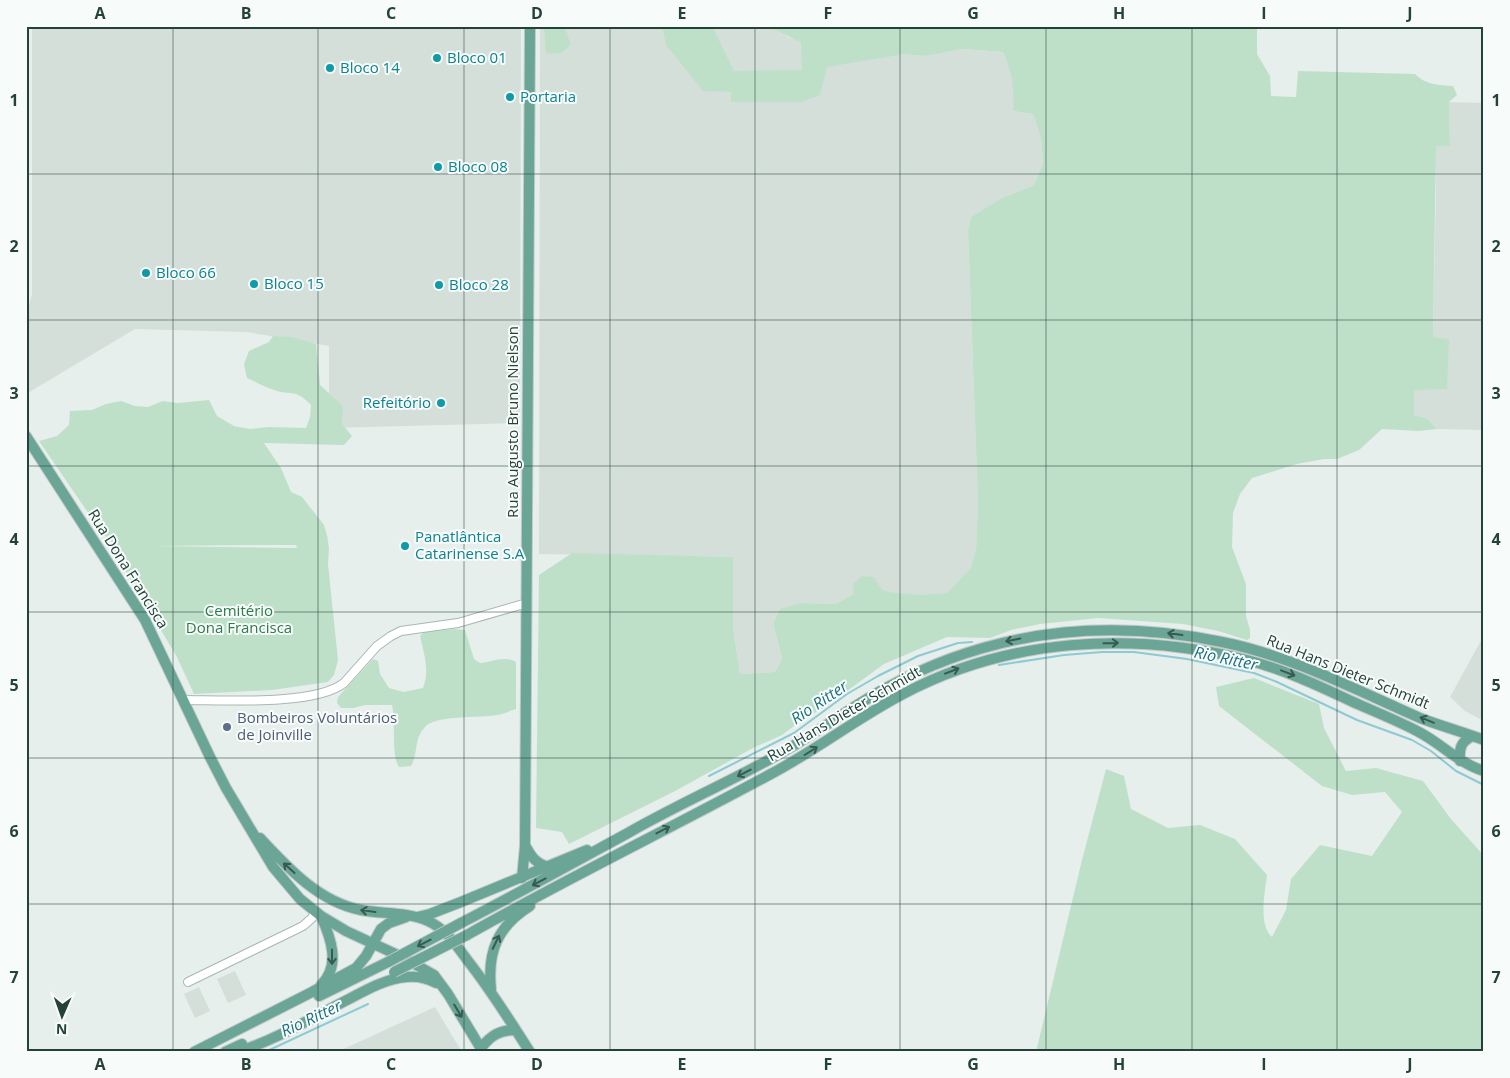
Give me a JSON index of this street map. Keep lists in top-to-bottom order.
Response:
{
  "streets": {
    "main road": ["Rua Augusto Bruno Nielson", "Rua Dona Francisca", "Rua Hans Dieter Schmidt"]
  },
  "water": ["Rio Ritter"],
  "parks": ["Cemitério Dona Francisca"],
  "places": [
    "Bloco 01",
    "Bloco 14",
    "Portaria",
    "Bloco 08",
    "Bloco 66",
    "Bloco 15",
    "Bloco 28",
    "Refeitório",
    "Panatlântica Catarinense S.A",
    "Bombeiros Voluntários de Joinville"
  ],
  "north": "bottom",
  "grid": {
    "columns": [
      "A",
      "B",
      "C",
      "D",
      "E",
      "F",
      "G",
      "H",
      "I",
      "J"
    ],
    "rows": [
      "1",
      "2",
      "3",
      "4",
      "5",
      "6",
      "7"
    ]
  }
}
